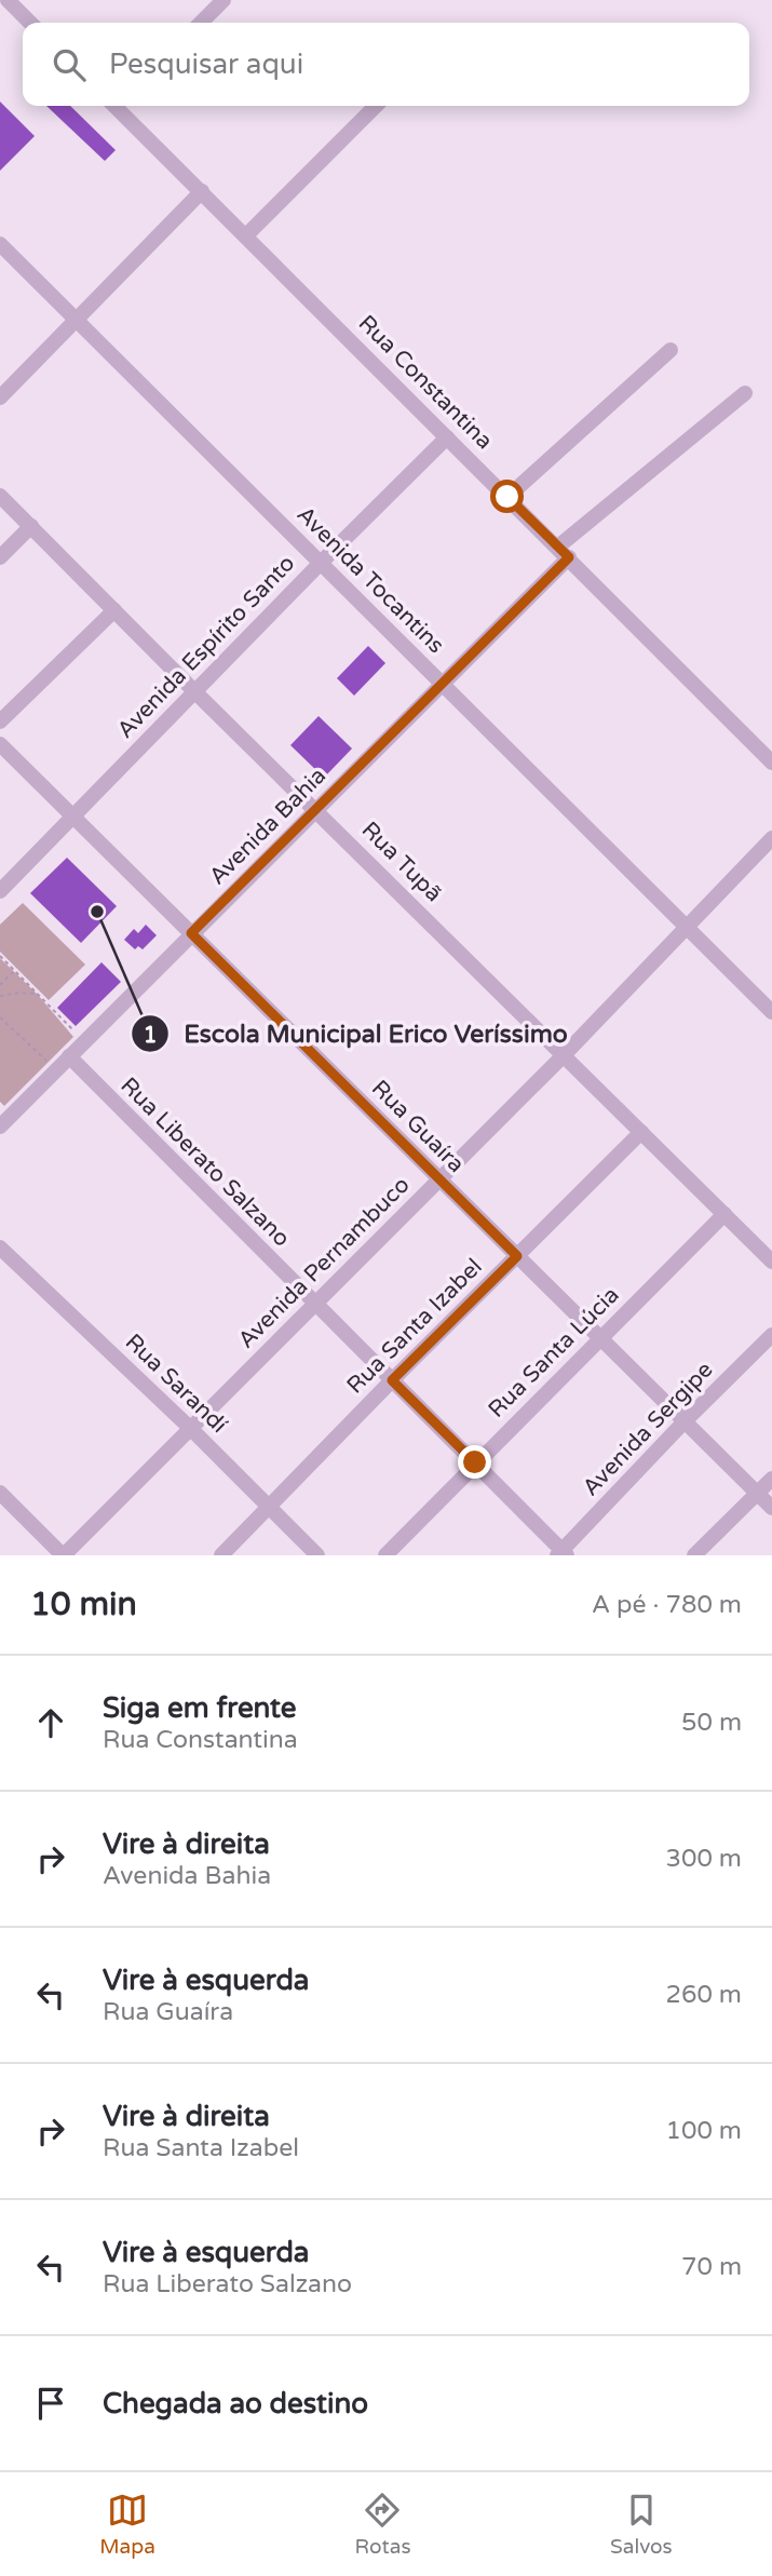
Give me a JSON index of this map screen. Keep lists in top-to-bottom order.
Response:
{
  "streets": {
    "street": [
      "Rua Constantina",
      "Avenida Tocantins",
      "Avenida Espírito Santo",
      "Avenida Bahia",
      "Rua Tupã",
      "Rua Guaíra",
      "Rua Liberato Salzano",
      "Avenida Pernambuco",
      "Rua Santa Izabel",
      "Rua Santa Lúcia",
      "Rua Sarandí",
      "Avenida Sergipe"
    ]
  },
  "crossings": [
    ["Rua Constantina", "Avenida Espírito Santo"],
    ["Rua Constantina", "Avenida Bahia"],
    ["Avenida Tocantins", "Avenida Espírito Santo"],
    ["Avenida Tocantins", "Avenida Bahia"],
    ["Avenida Tocantins", "Avenida Pernambuco"],
    ["Avenida Espírito Santo", "Rua Tupã"],
    ["Avenida Espírito Santo", "Rua Guaíra"],
    ["Avenida Bahia", "Rua Tupã"],
    ["Avenida Bahia", "Rua Guaíra"],
    ["Avenida Bahia", "Rua Liberato Salzano"],
    ["Rua Tupã", "Avenida Pernambuco"],
    ["Rua Tupã", "Rua Santa Izabel"],
    ["Rua Tupã", "Rua Santa Lúcia"],
    ["Rua Guaíra", "Avenida Pernambuco"],
    ["Rua Guaíra", "Rua Santa Izabel"],
    ["Rua Guaíra", "Rua Santa Lúcia"],
    ["Rua Guaíra", "Avenida Sergipe"],
    ["Rua Liberato Salzano", "Avenida Pernambuco"],
    ["Rua Liberato Salzano", "Rua Santa Izabel"],
    ["Rua Liberato Salzano", "Rua Santa Lúcia"],
    ["Rua Liberato Salzano", "Avenida Sergipe"],
    ["Avenida Pernambuco", "Rua Sarandí"],
    ["Rua Santa Izabel", "Rua Sarandí"]
  ],
  "places": ["Escola Municipal Erico Veríssimo"],
  "page": {
    "search": "Pesquisar aqui",
    "heading": ["10 min", "A pé · 780 m"],
    "list": [
      ["Siga em frente", "Rua Constantina", "50 m"],
      ["Vire à direita", "Avenida Bahia", "300 m"],
      ["Vire à esquerda", "Rua Guaíra", "260 m"],
      ["Vire à direita", "Rua Santa Izabel", "100 m"],
      ["Vire à esquerda", "Rua Liberato Salzano", "70 m"],
      "Chegada ao destino"
    ],
    "nav": ["Mapa", "Rotas", "Salvos"]
  }
}
